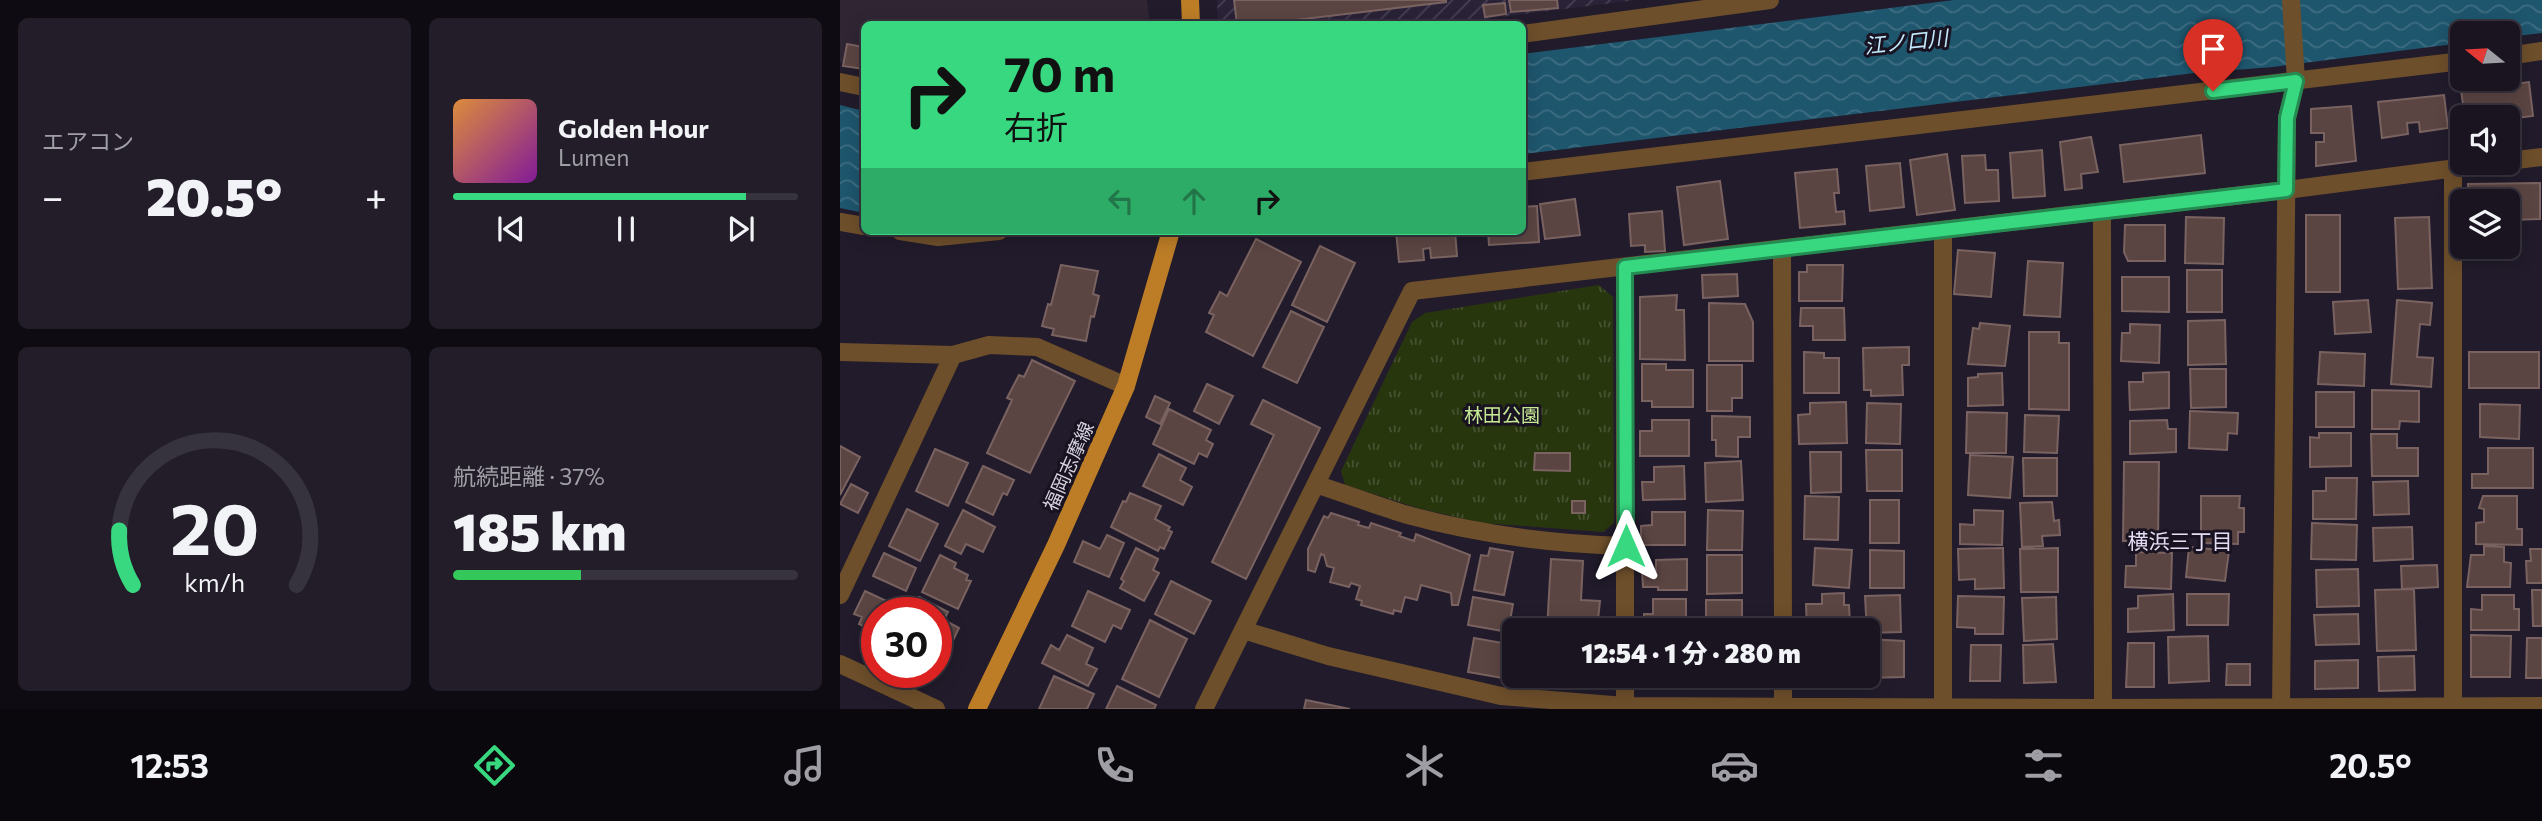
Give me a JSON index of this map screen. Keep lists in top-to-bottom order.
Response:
{
  "streets": {
    "main road": ["福岡志摩線"]
  },
  "districts": ["横浜三丁目"],
  "water": ["江ノ口川"],
  "parks": ["林田公園"],
  "north": "left",
  "page": {
    "tile": [
      "エアコン",
      ["航続距離 · 37%", "185 km"]
    ],
    "turn": ["70 m", "右折"],
    "song": ["Golden Hour", "Lumen"],
    "heat": ["−", "20.5°", "+"],
    "limit": "30",
    "trip": "12:54 · 1 分 · 280 m",
    "tabs": ["12:53", "20.5°"],
    "gauge": ["20", "km/h"]
  }
}
